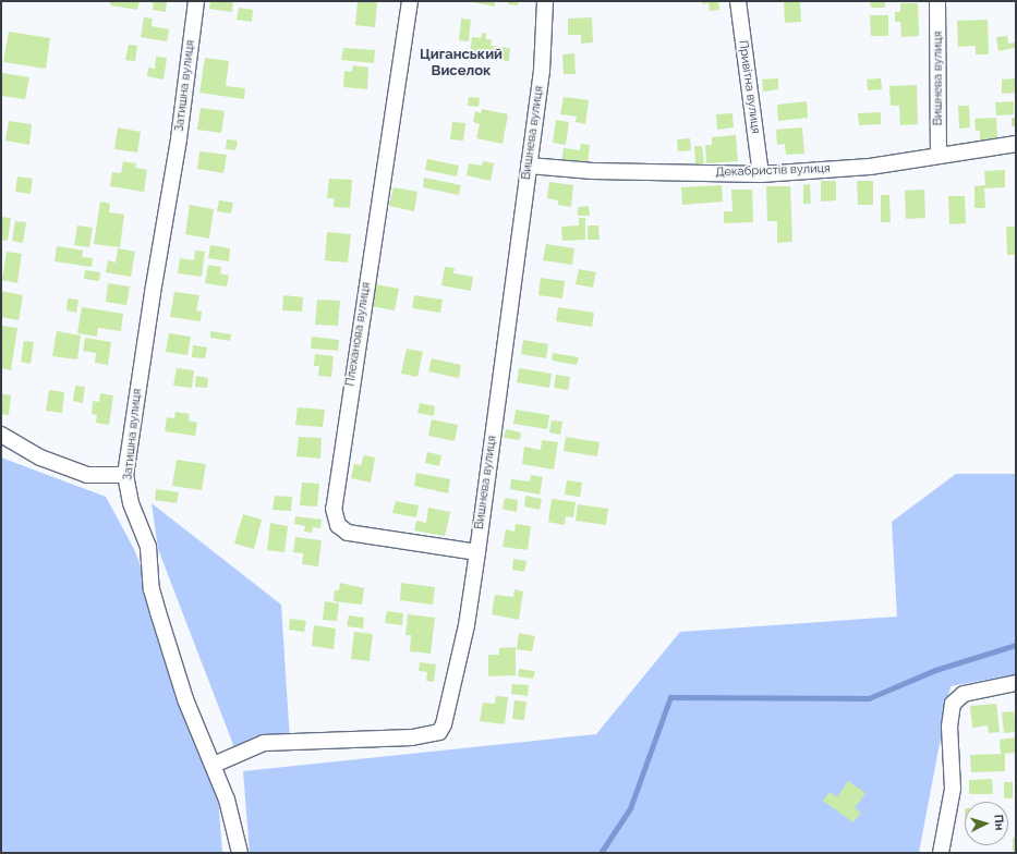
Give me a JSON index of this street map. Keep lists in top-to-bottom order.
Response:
{
  "streets": {
    "street": [
      "Вишнева вулиця",
      "Затишна вулиця",
      "Привітна вулиця",
      "Декабристів вулиця",
      "Плеханова вулиця"
    ]
  },
  "crossings": [
    ["Вишнева вулиця", "Затишна вулиця"],
    ["Вишнева вулиця", "Декабристів вулиця"],
    ["Вишнева вулиця", "Плеханова вулиця"],
    ["Привітна вулиця", "Декабристів вулиця"]
  ],
  "districts": ["Циганський Виселок"],
  "north": "right"
}
